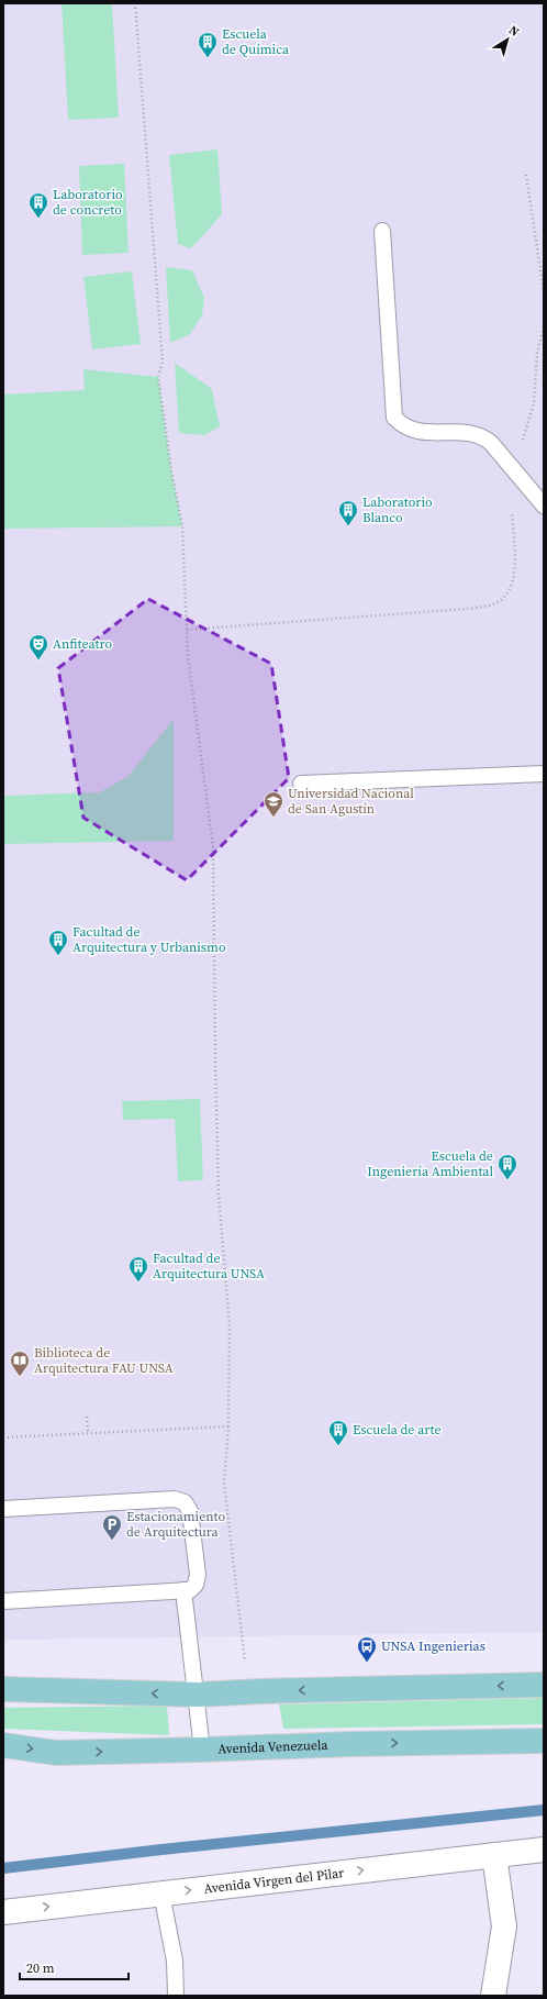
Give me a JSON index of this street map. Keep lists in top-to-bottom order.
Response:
{
  "streets": {
    "main road": ["Avenida Venezuela", "Avenida Virgen del Pilar"]
  },
  "places": {
    "building": [
      "Escuela de Química",
      "Laboratorio de concreto",
      "Laboratorio Blanco",
      "Facultad de Arquitectura y Urbanismo",
      "Escuela de Ingeniería Ambiental",
      "Facultad de Arquitectura UNSA",
      "Escuela de arte"
    ],
    "theatre": ["Anfiteatro"],
    "school or university": ["Universidad Nacional de San Agustín"],
    "library": ["Biblioteca de Arquitectura FAU UNSA"],
    "parking": ["Estacionamiento de Arquitectura"],
    "bus stop": ["UNSA Ingenierias"]
  },
  "scale_bar": "20 m",
  "north": "top right"
}
